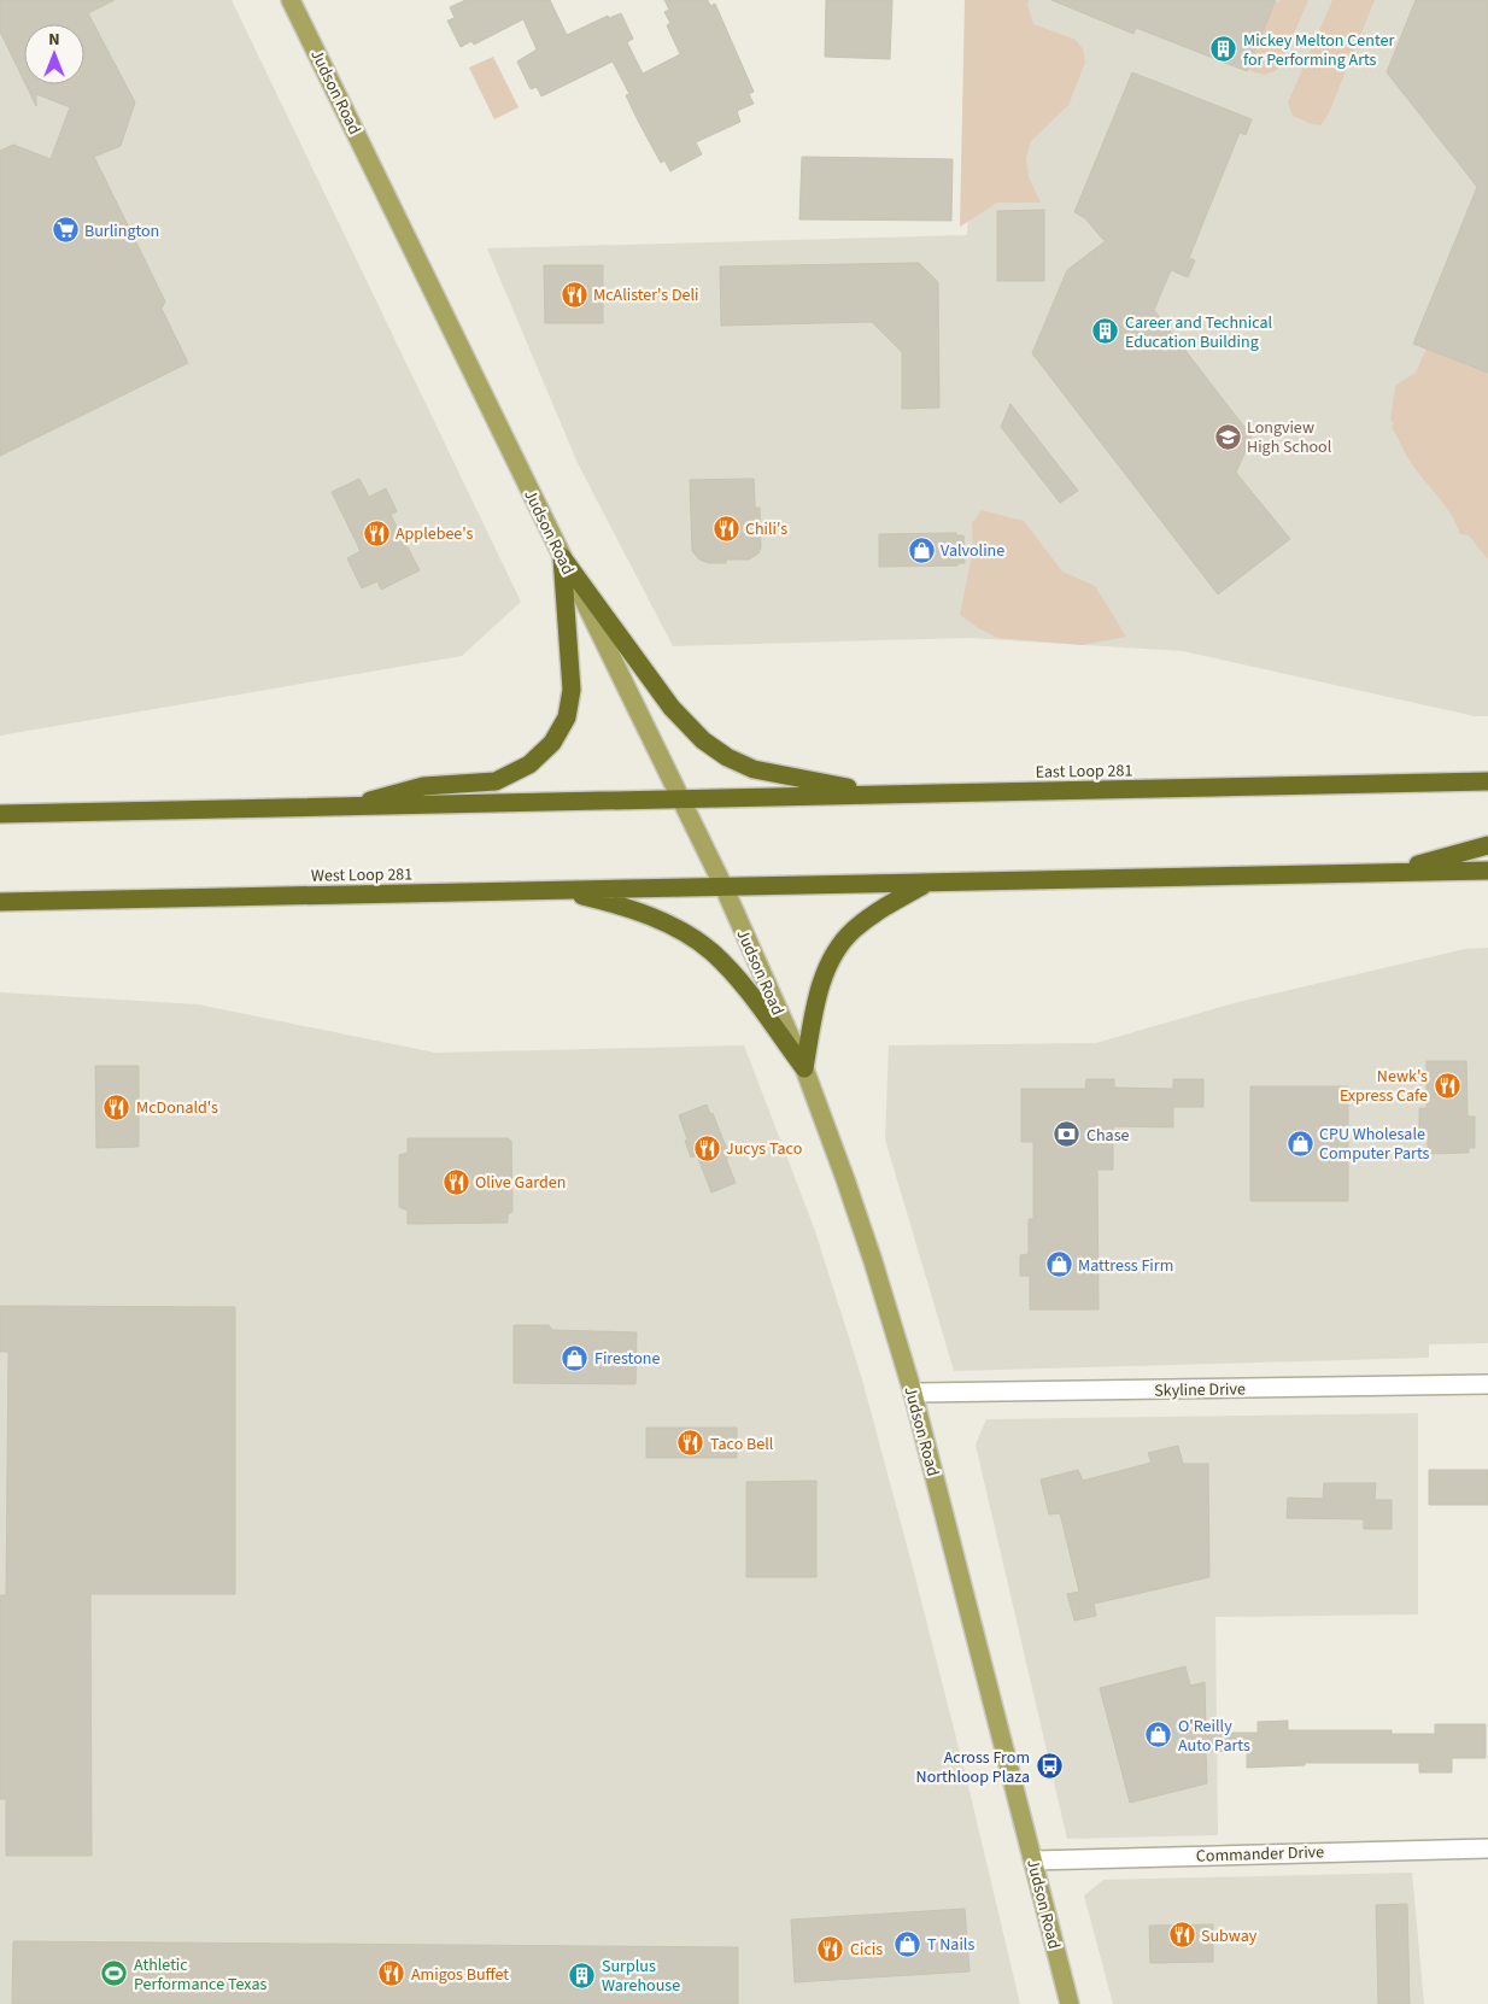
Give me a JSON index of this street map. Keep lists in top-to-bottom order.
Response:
{
  "streets": {
    "highway": ["East Loop 281", "West Loop 281"],
    "main road": ["Judson Road"],
    "street": ["Skyline Drive", "Commander Drive"]
  },
  "crossings": [
    ["Judson Road", "East Loop 281"],
    ["Judson Road", "West Loop 281"],
    ["Judson Road", "Skyline Drive"],
    ["Judson Road", "Commander Drive"]
  ],
  "places": {
    "building": ["Mickey Melton Center for Performing Arts", "Career and Technical Education Building", "Surplus Warehouse"],
    "supermarket": ["Burlington"],
    "restaurant": [
      "McAlister's Deli",
      "Chili's",
      "Applebee's",
      "Newk's Express Cafe",
      "McDonald's",
      "Jucys Taco",
      "Olive Garden",
      "Taco Bell",
      "Subway",
      "Cicis",
      "Amigos Buffet"
    ],
    "school or university": ["Longview High School"],
    "shop": [
      "Valvoline",
      "CPU Wholesale Computer Parts",
      "Mattress Firm",
      "Firestone",
      "O'Reilly Auto Parts",
      "T Nails"
    ],
    "bank": ["Chase"],
    "bus stop": ["Across From Northloop Plaza"],
    "sports": ["Athletic Performance Texas"]
  },
  "north": "top"
}
